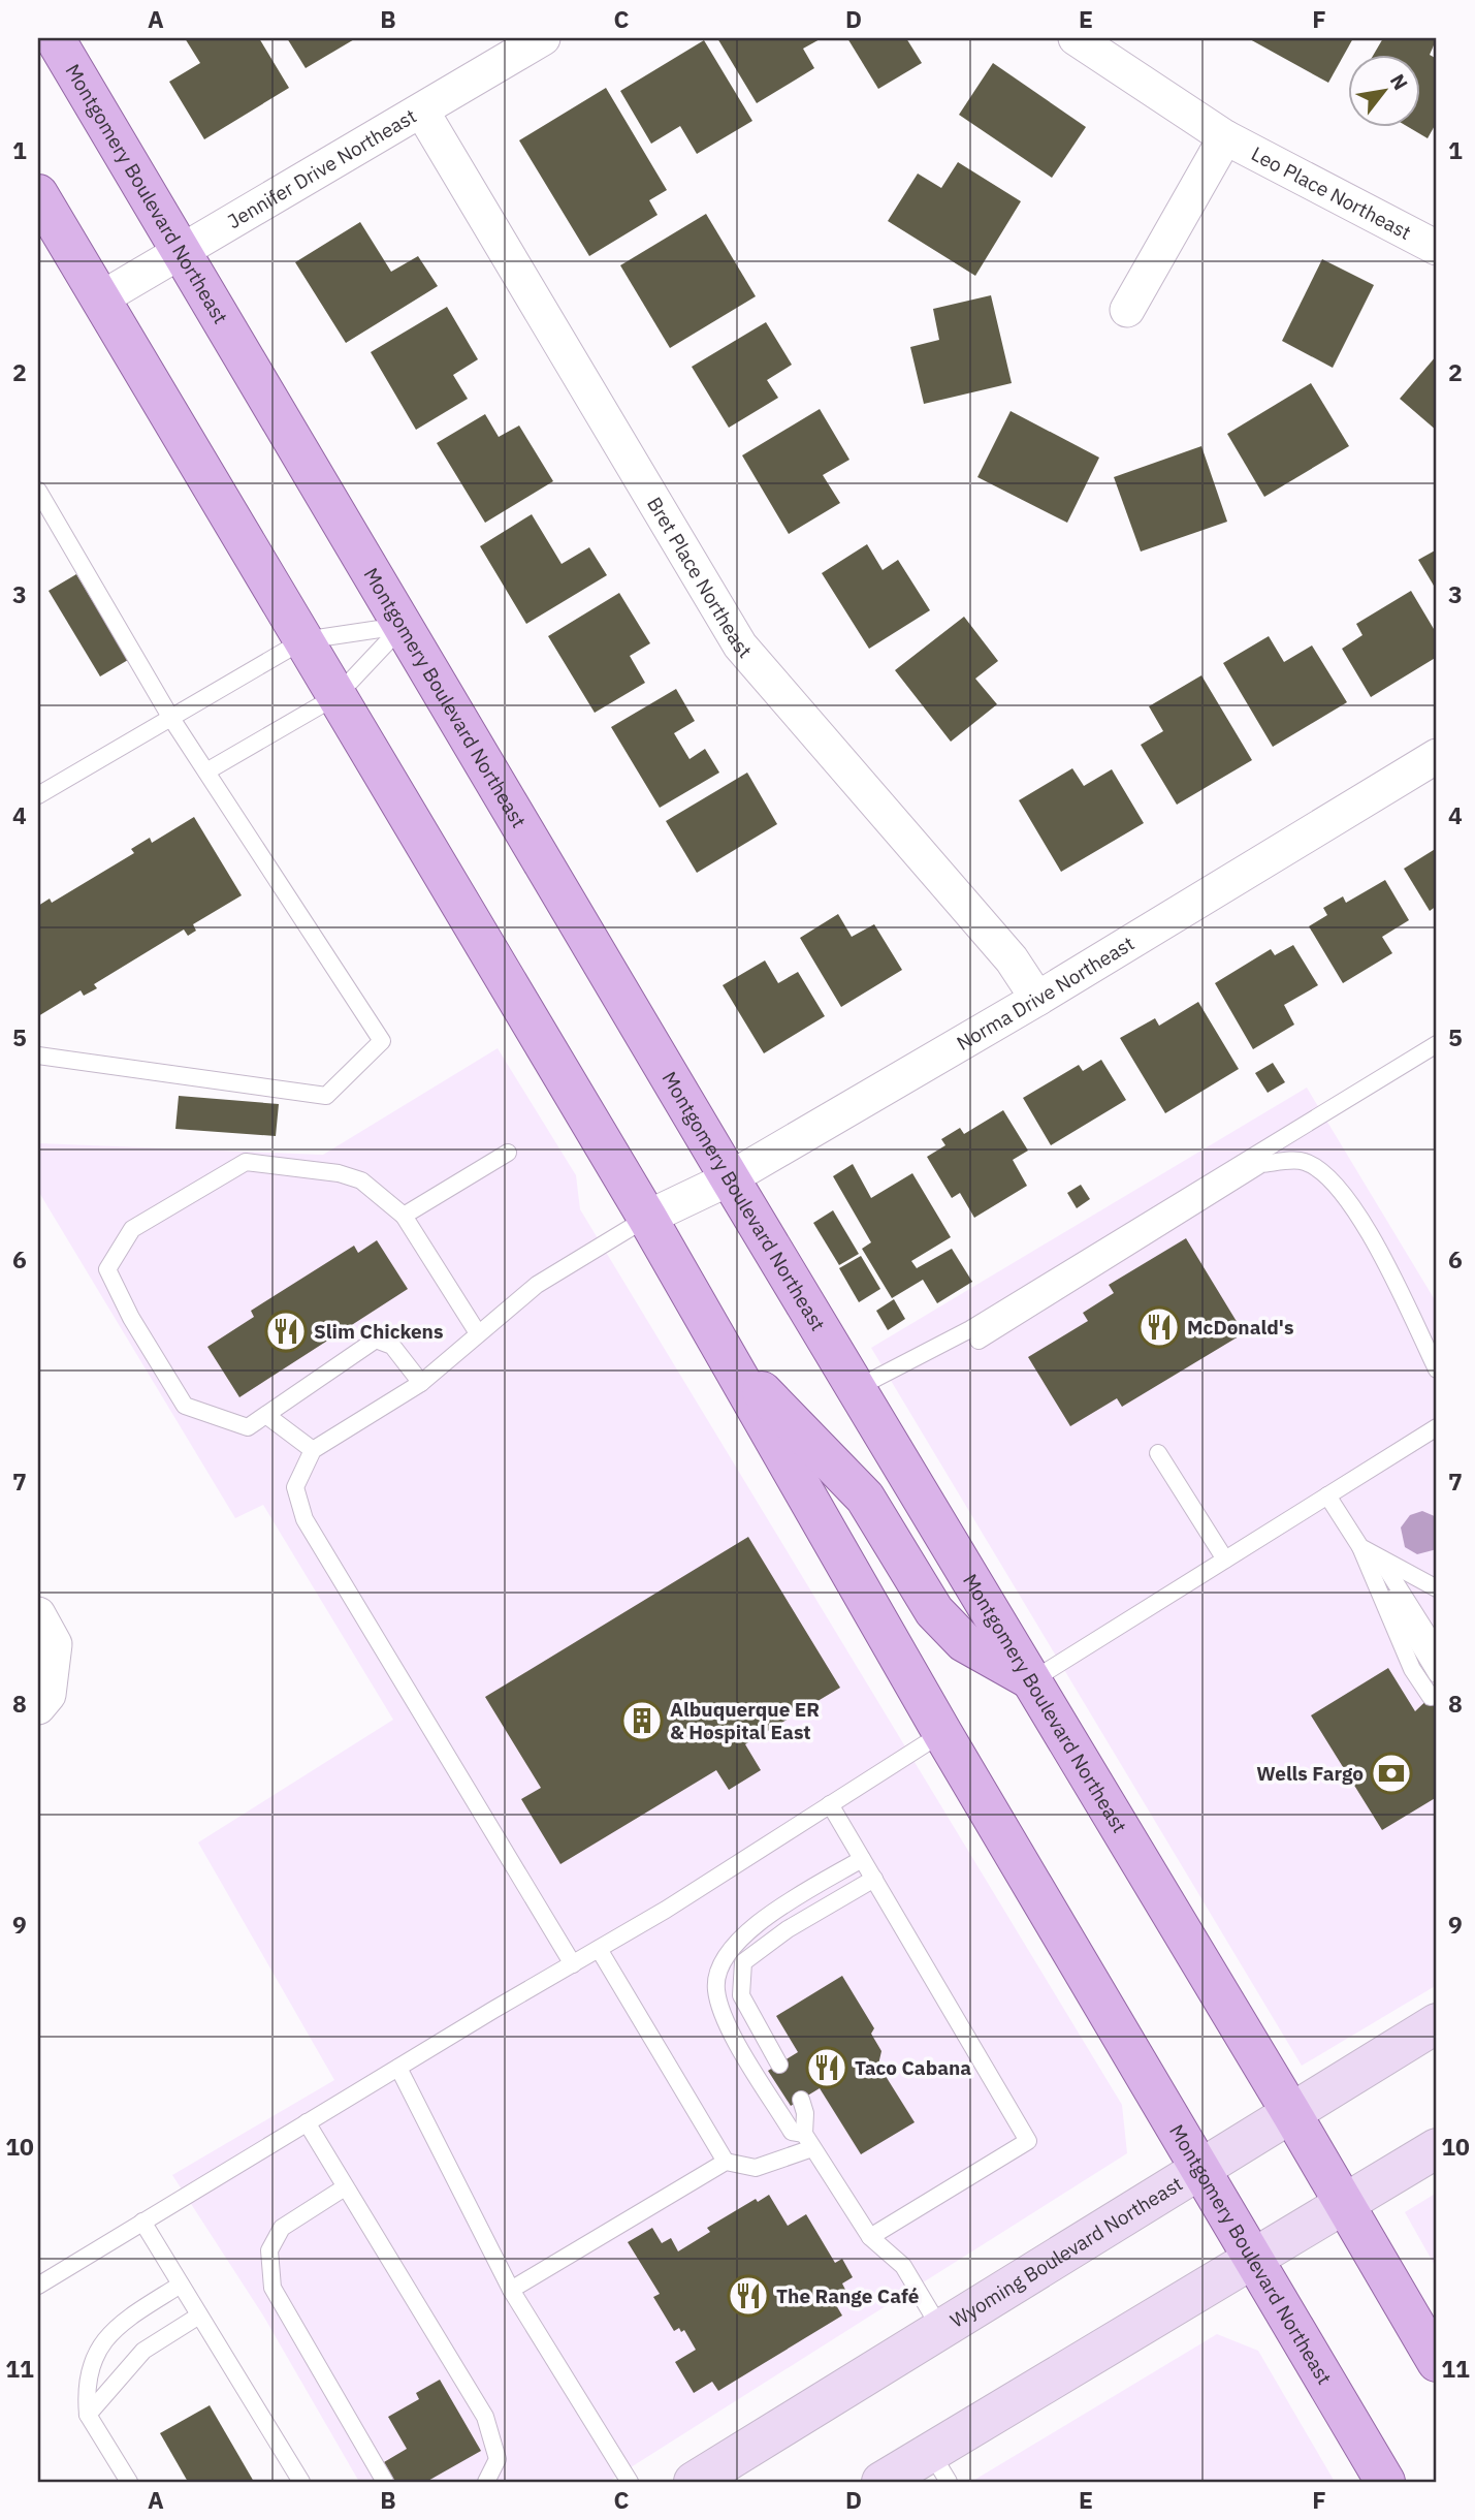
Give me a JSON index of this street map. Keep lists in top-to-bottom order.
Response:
{
  "streets": {
    "main road": ["Montgomery Boulevard Northeast", "Wyoming Boulevard Northeast"],
    "street": [
      "Jennifer Drive Northeast",
      "Leo Place Northeast",
      "Bret Place Northeast",
      "Norma Drive Northeast"
    ]
  },
  "crossings": [
    ["Jennifer Drive Northeast", "Montgomery Boulevard Northeast"],
    ["Jennifer Drive Northeast", "Bret Place Northeast"],
    ["Montgomery Boulevard Northeast", "Norma Drive Northeast"],
    ["Montgomery Boulevard Northeast", "Wyoming Boulevard Northeast"],
    ["Bret Place Northeast", "Norma Drive Northeast"]
  ],
  "places": {
    "restaurant": [
      "McDonald's",
      "Slim Chickens",
      "Taco Cabana",
      "The Range Café"
    ],
    "building": ["Albuquerque ER & Hospital East"],
    "bank": ["Wells Fargo"]
  },
  "north": "top right",
  "grid": {
    "columns": [
      "A",
      "B",
      "C",
      "D",
      "E",
      "F"
    ],
    "rows": [
      "1",
      "2",
      "3",
      "4",
      "5",
      "6",
      "7",
      "8",
      "9",
      "10",
      "11"
    ]
  }
}
